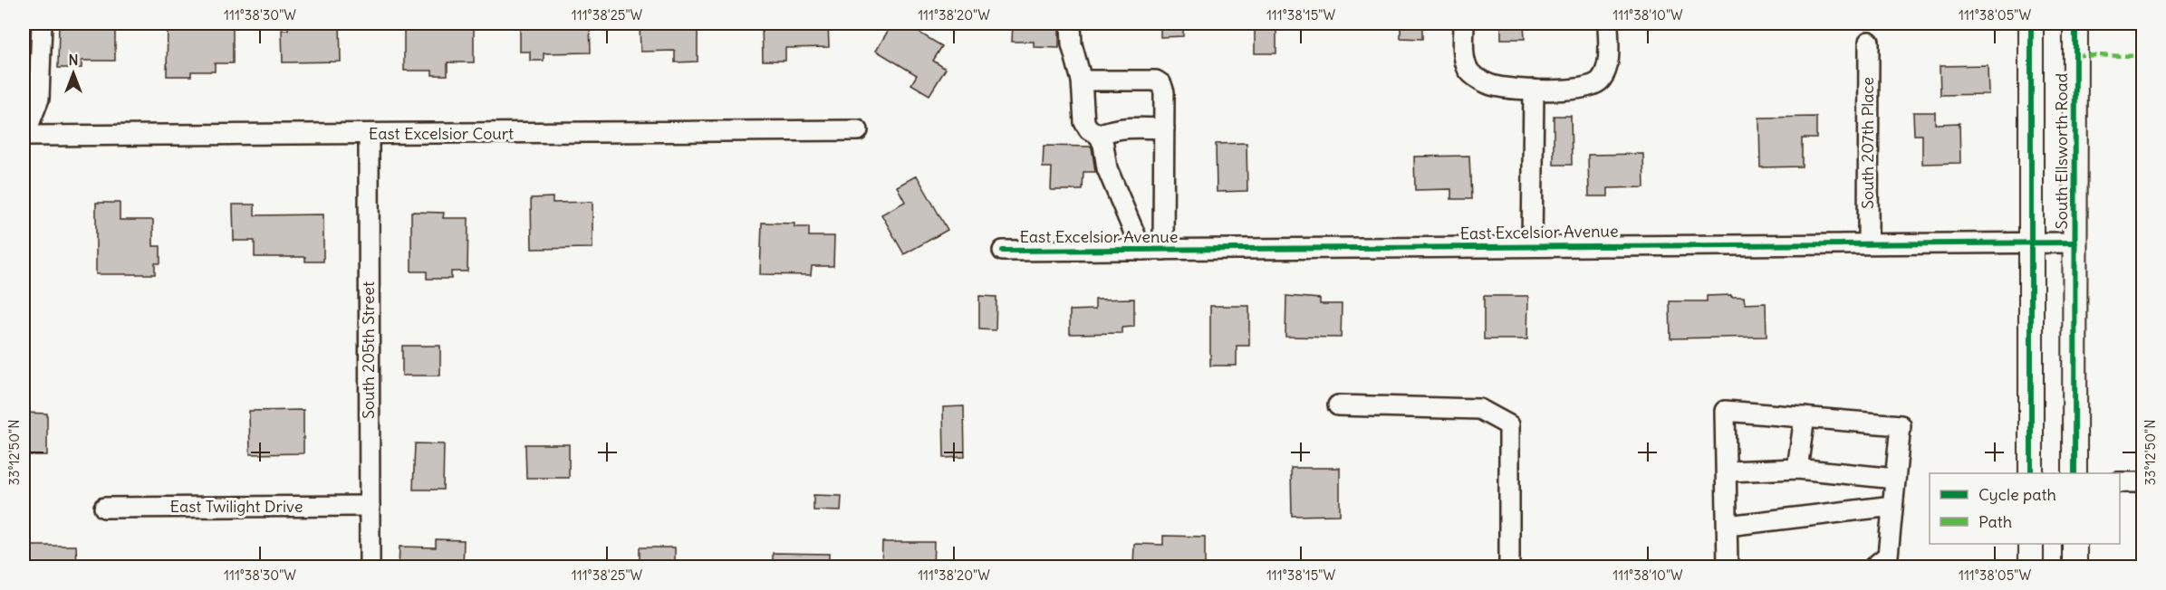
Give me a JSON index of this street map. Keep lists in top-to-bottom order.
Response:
{
  "streets": {
    "main road": ["South Ellsworth Road"],
    "street": [
      "East Excelsior Court",
      "South 207th Place",
      "East Excelsior Avenue",
      "South 205th Street",
      "East Twilight Drive"
    ]
  },
  "crossings": [
    ["East Excelsior Court", "South 205th Street"],
    ["South 207th Place", "East Excelsior Avenue"],
    ["South Ellsworth Road", "East Excelsior Avenue"],
    ["South 205th Street", "East Twilight Drive"]
  ],
  "legend": ["Cycle path", "Path"],
  "north": "top",
  "coordinates": [
    "111°38'30\"W",
    "111°38'25\"W",
    "111°38'20\"W",
    "111°38'15\"W",
    "111°38'10\"W",
    "111°38'05\"W",
    "33°12'50\"N"
  ]
}
